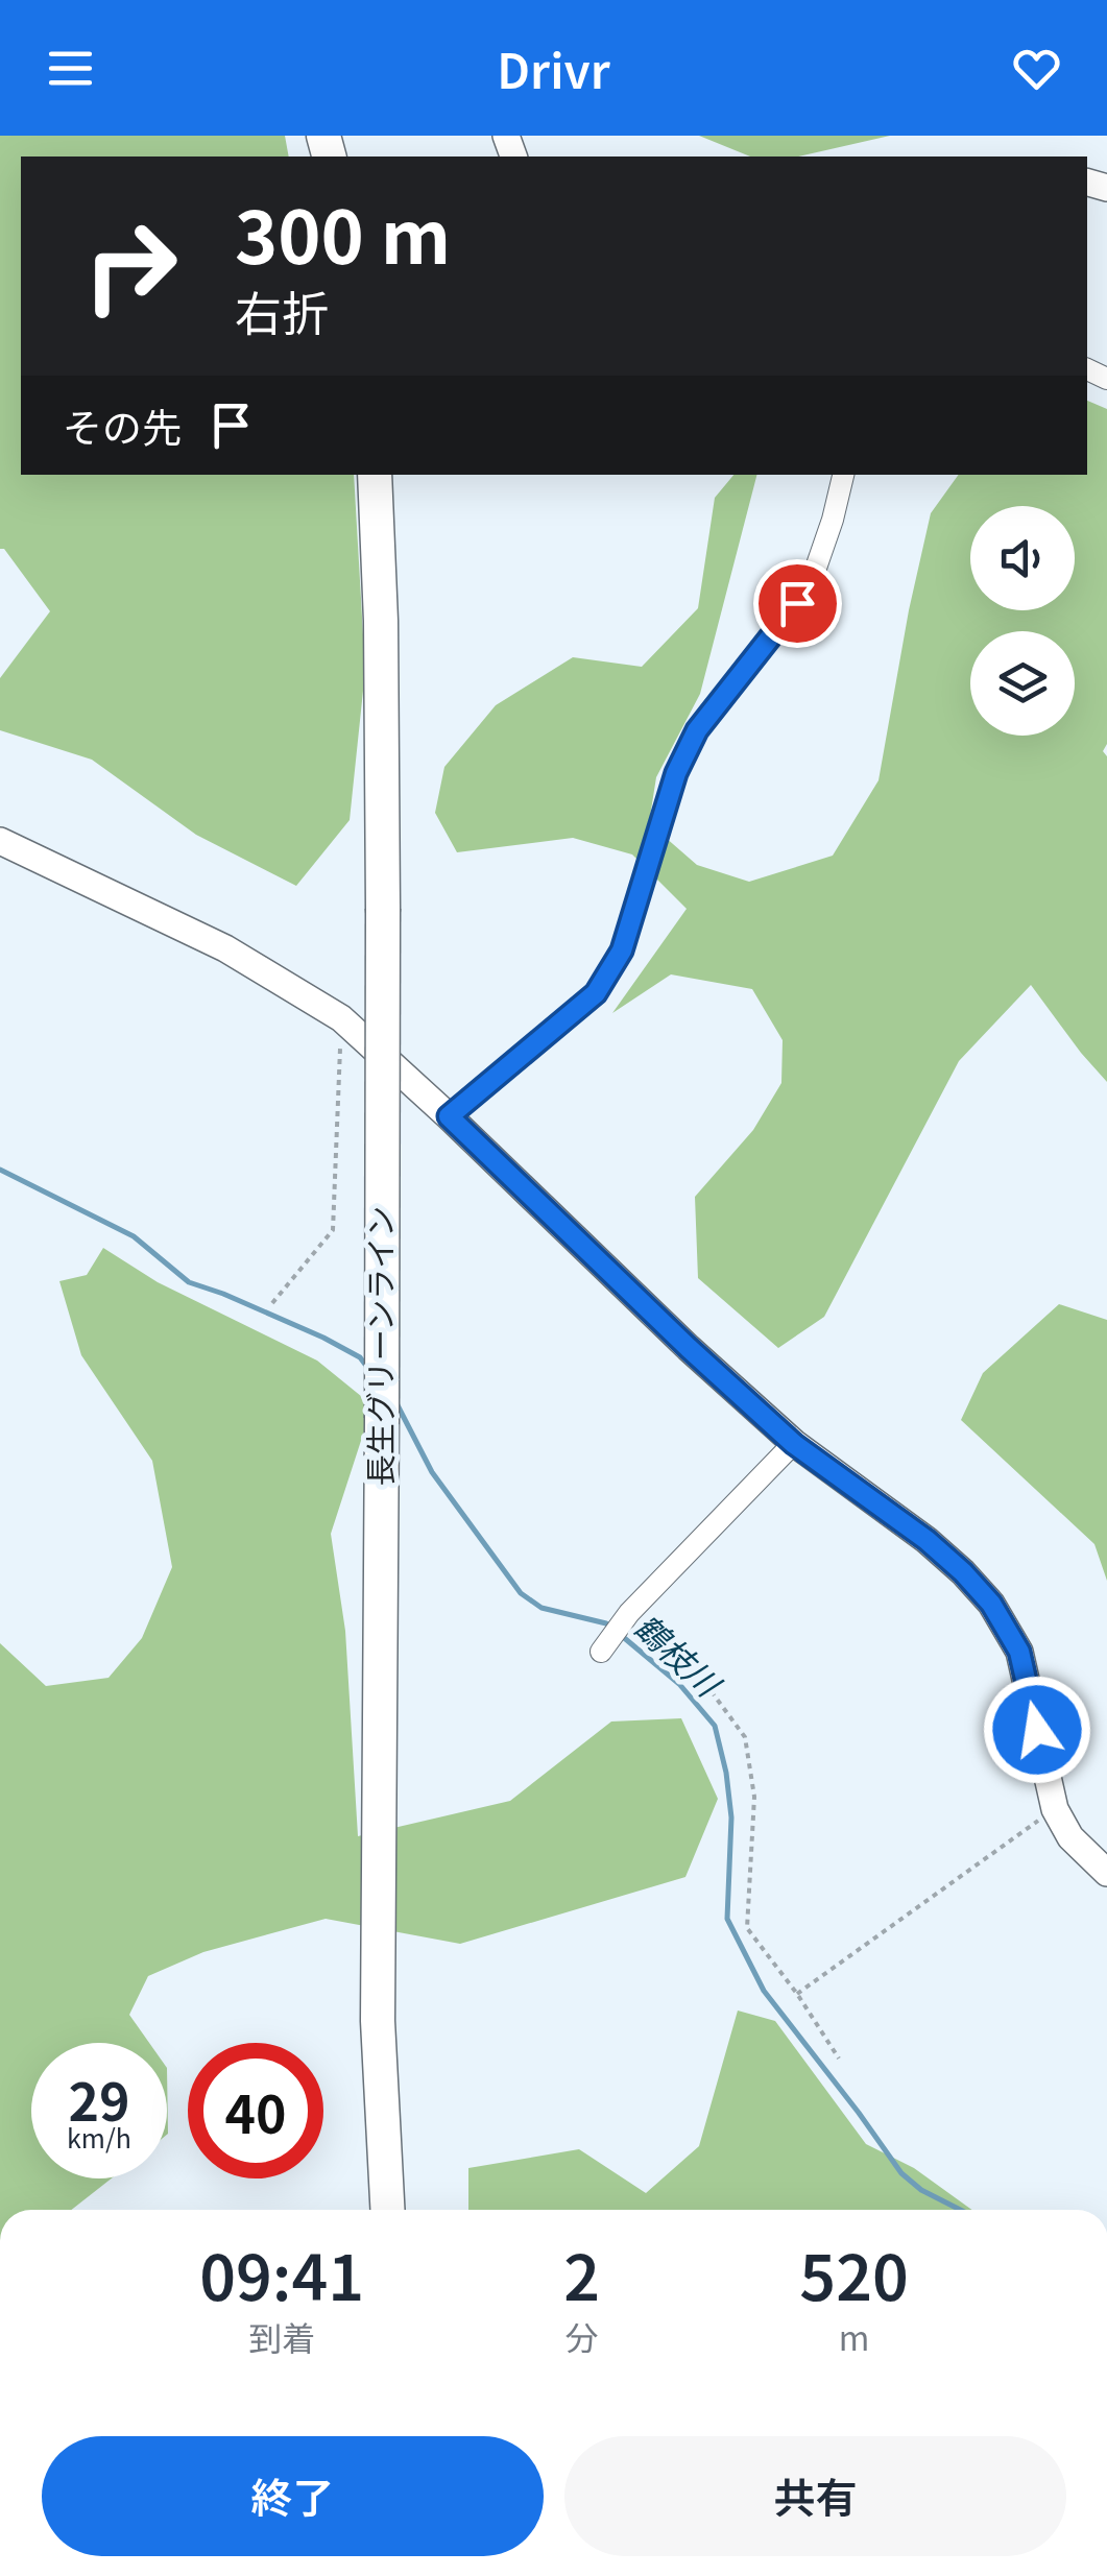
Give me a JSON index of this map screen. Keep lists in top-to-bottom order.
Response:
{
  "streets": {
    "highway": ["長生グリーンライン"]
  },
  "water": ["鶴枝川"],
  "page": {
    "header": "Drivr",
    "turn": ["300 m", "右折"],
    "then": "その先",
    "speed": "29 km/h",
    "limit": "40",
    "eta": [
      "09:41",
      "到着",
      "2",
      "分",
      "520",
      "m"
    ],
    "buttons": ["終了", "共有"]
  }
}
